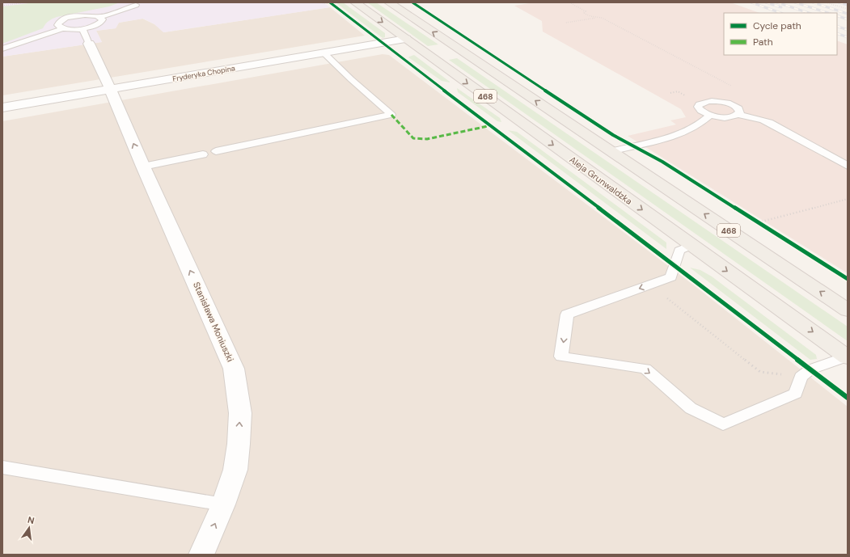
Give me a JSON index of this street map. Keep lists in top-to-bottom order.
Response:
{
  "streets": {
    "main road": ["468", "Aleja Grunwaldzka"],
    "street": ["Fryderyka Chopina", "Stanisława Moniuszki"]
  },
  "crossings": [
    ["Fryderyka Chopina", "Aleja Grunwaldzka"],
    ["Fryderyka Chopina", "Stanisława Moniuszki"]
  ],
  "one_way": ["Stanisława Moniuszki"],
  "legend": ["Cycle path", "Path"],
  "north": "top"
}
